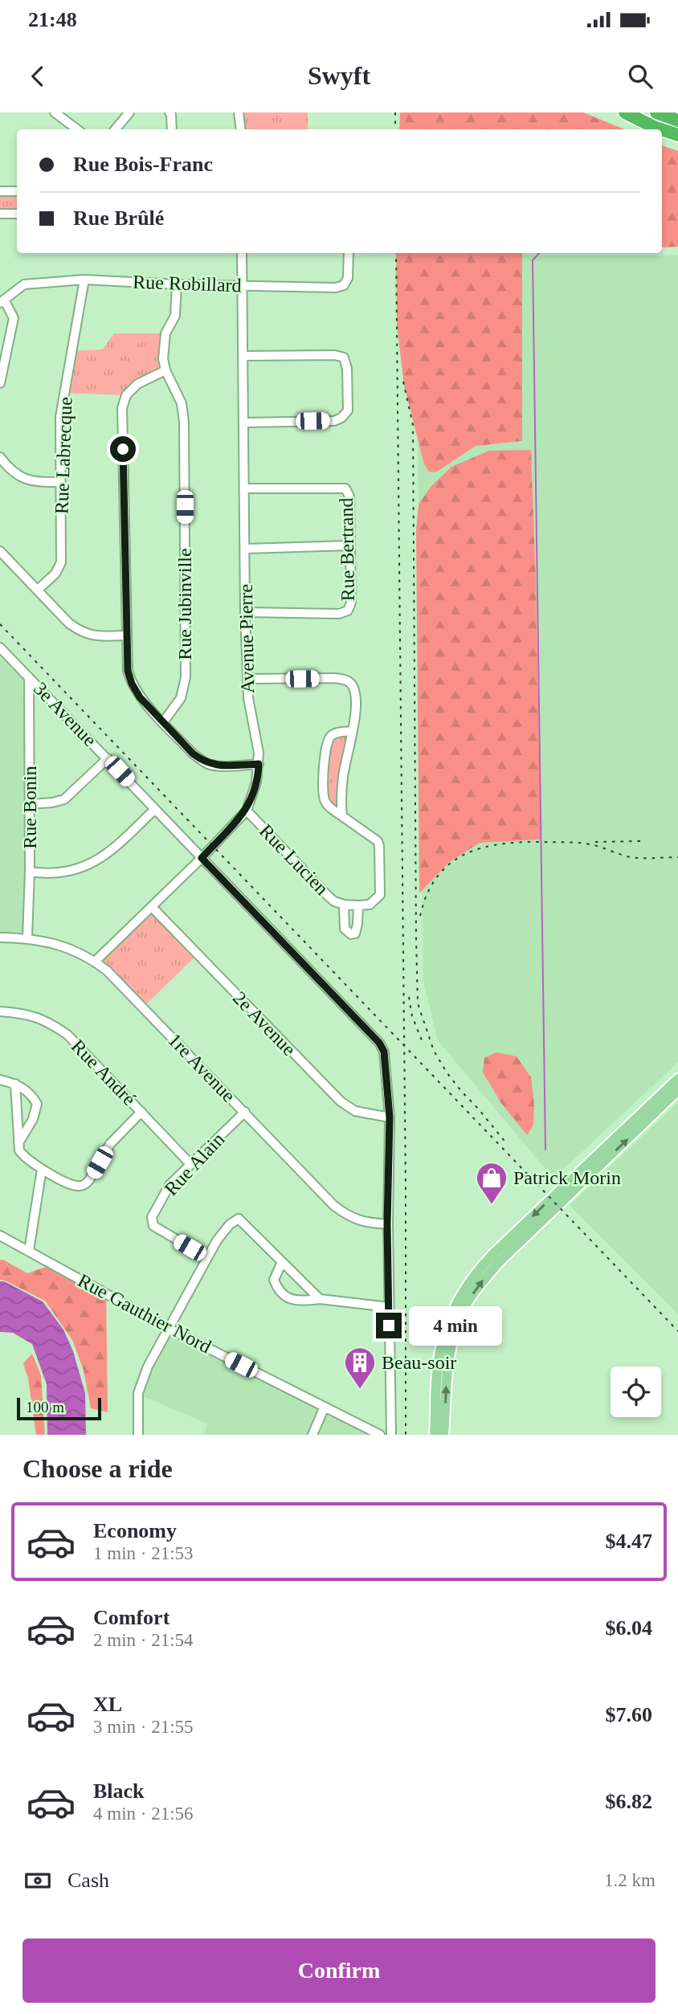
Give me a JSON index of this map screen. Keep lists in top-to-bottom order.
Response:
{
  "streets": {
    "street": [
      "Rue Robillard",
      "Rue Labrecque",
      "Rue Bertrand",
      "Rue Jubinville",
      "Avenue Pierre",
      "3e Avenue",
      "Rue Bonin",
      "Rue Lucien",
      "2e Avenue",
      "1re Avenue",
      "Rue André",
      "Rue Alain",
      "Rue Gauthier Nord"
    ]
  },
  "crossings": [
    ["Rue Robillard", "Rue Labrecque"],
    ["Rue Robillard", "Rue Jubinville"],
    ["Rue Robillard", "Avenue Pierre"],
    ["Rue Bertrand", "Avenue Pierre"],
    ["Avenue Pierre", "3e Avenue"],
    ["Avenue Pierre", "Rue Lucien"],
    ["Avenue Pierre", "2e Avenue"],
    ["Avenue Pierre", "1re Avenue"],
    ["3e Avenue", "Rue Bonin"],
    ["3e Avenue", "2e Avenue"],
    ["Rue Bonin", "1re Avenue"],
    ["1re Avenue", "Rue Alain"],
    ["Rue André", "Rue Alain"]
  ],
  "places": {
    "shop": ["Patrick Morin"],
    "building": ["Beau-soir"]
  },
  "scale_bar": "100 m",
  "page": {
    "status": "21:48",
    "header": "Swyft",
    "banner": ["Rue Bois-Franc", "Rue Brûlé"],
    "bubble": "4 min",
    "scale": "100 m",
    "heading": "Choose a ride",
    "list": [
      {
        "name": "Economy",
        "note": "1 min · 21:53",
        "value": "$4.47"
      },
      {
        "name": "Comfort",
        "note": "2 min · 21:54",
        "value": "$6.04"
      },
      {
        "name": "XL",
        "note": "3 min · 21:55",
        "value": "$7.60"
      },
      {
        "name": "Black",
        "note": "4 min · 21:56",
        "value": "$6.82"
      }
    ],
    "pay": ["Cash", "1.2 km"],
    "buttons": "Confirm"
  }
}
